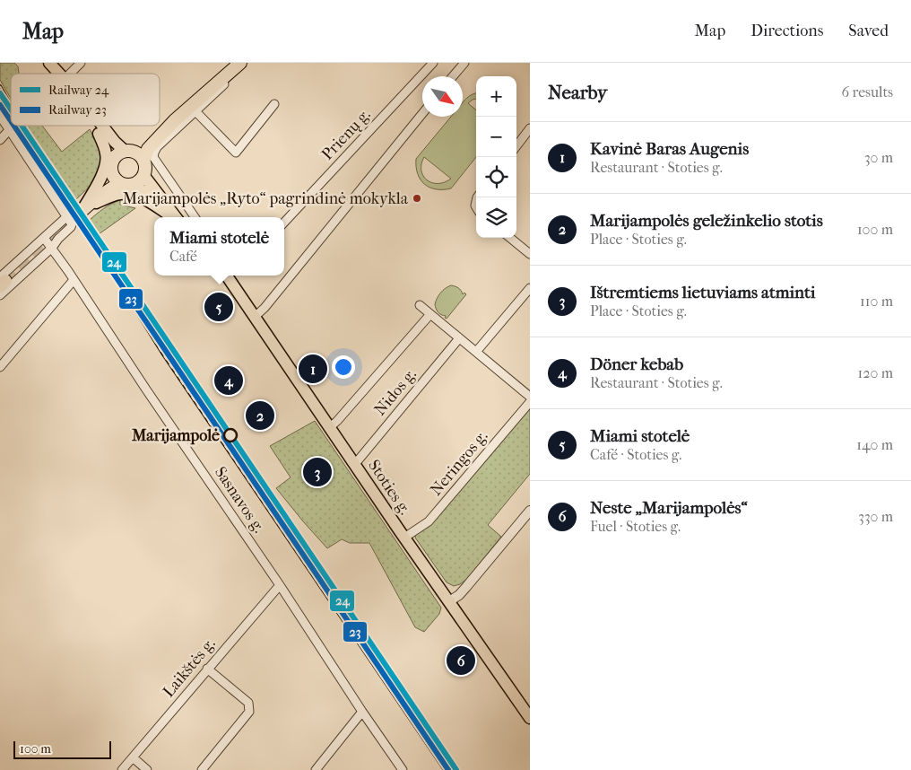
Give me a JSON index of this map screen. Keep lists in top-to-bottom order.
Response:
{
  "streets": {
    "main road": ["Stoties g."],
    "street": [
      "Prienų g.",
      "Nidos g.",
      "Neringos g.",
      "Sasnavos g.",
      "Laikštės g."
    ]
  },
  "crossings": [
    ["Nidos g.", "Stoties g."],
    ["Neringos g.", "Stoties g."],
    ["Sasnavos g.", "Laikštės g."]
  ],
  "places": ["Marijampolės „Ryto“ pagrindinė mokykla", "Marijampolė"],
  "lines": ["rail line 24", "rail line 23"],
  "legend": ["Railway 24", "Railway 23"],
  "scale_bar": "100 m",
  "north": "bottom right",
  "page": {
    "header": "Map",
    "nav": ["Map", "Directions", "Saved"],
    "heading": ["Nearby", "6 results"],
    "map_buttons": ["+", "−"],
    "list": [
      {
        "mark": "1",
        "name": "Kavinė Baras Augenis",
        "note": "Restaurant · Stoties g.",
        "value": "30 m"
      },
      {
        "mark": "2",
        "name": "Marijampolės geležinkelio stotis",
        "note": "Place · Stoties g.",
        "value": "100 m"
      },
      {
        "mark": "3",
        "name": "Ištremtiems lietuviams atminti",
        "note": "Place · Stoties g.",
        "value": "110 m"
      },
      {
        "mark": "4",
        "name": "Döner kebab",
        "note": "Restaurant · Stoties g.",
        "value": "120 m"
      },
      {
        "mark": "5",
        "name": "Miami stotelė",
        "note": "Café · Stoties g.",
        "value": "140 m"
      },
      {
        "mark": "6",
        "name": "Neste „Marijampolės“",
        "note": "Fuel · Stoties g.",
        "value": "330 m"
      }
    ],
    "popup": ["Miami stotelė", "Café"],
    "pins": [
      "5",
      "1",
      "4",
      "2",
      "3",
      "6"
    ],
    "scale": "100 m"
  }
}
